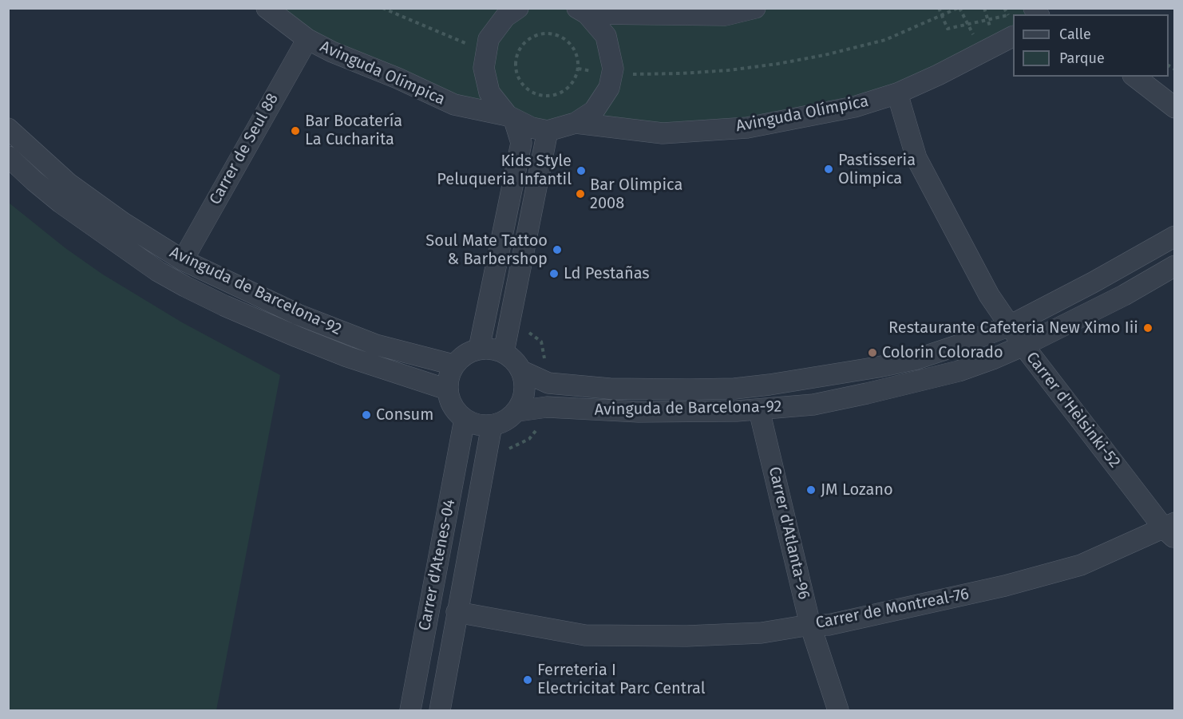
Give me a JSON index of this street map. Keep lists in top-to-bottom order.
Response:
{
  "streets": {
    "street": [
      "Avinguda Olímpica",
      "Carrer de Seul 88",
      "Avinguda de Barcelona-92",
      "Carrer d'Hèlsinki-52",
      "Carrer d'Atlanta-96",
      "Carrer d'Atenes-04",
      "Carrer de Montreal-76"
    ]
  },
  "crossings": [
    ["Avinguda Olímpica", "Carrer de Seul 88"],
    ["Avinguda Olímpica", "Carrer d'Hèlsinki-52"],
    ["Carrer de Seul 88", "Avinguda de Barcelona-92"],
    ["Avinguda de Barcelona-92", "Carrer d'Hèlsinki-52"],
    ["Avinguda de Barcelona-92", "Carrer d'Atlanta-96"],
    ["Avinguda de Barcelona-92", "Carrer d'Atenes-04"],
    ["Carrer d'Hèlsinki-52", "Carrer de Montreal-76"],
    ["Carrer d'Atlanta-96", "Carrer de Montreal-76"],
    ["Carrer d'Atenes-04", "Carrer de Montreal-76"]
  ],
  "places": [
    "Bar Bocatería La Cucharita",
    "Pastisseria Olimpica",
    "Kids Style Peluqueria Infantil",
    "Bar Olimpica 2008",
    "Soul Mate Tattoo & Barbershop",
    "Ld Pestañas",
    "Restaurante Cafeteria New Ximo Iii",
    "Colorin Colorado",
    "Consum",
    "JM Lozano",
    "Ferreteria I Electricitat Parc Central"
  ],
  "legend": ["Calle", "Parque"]
}
